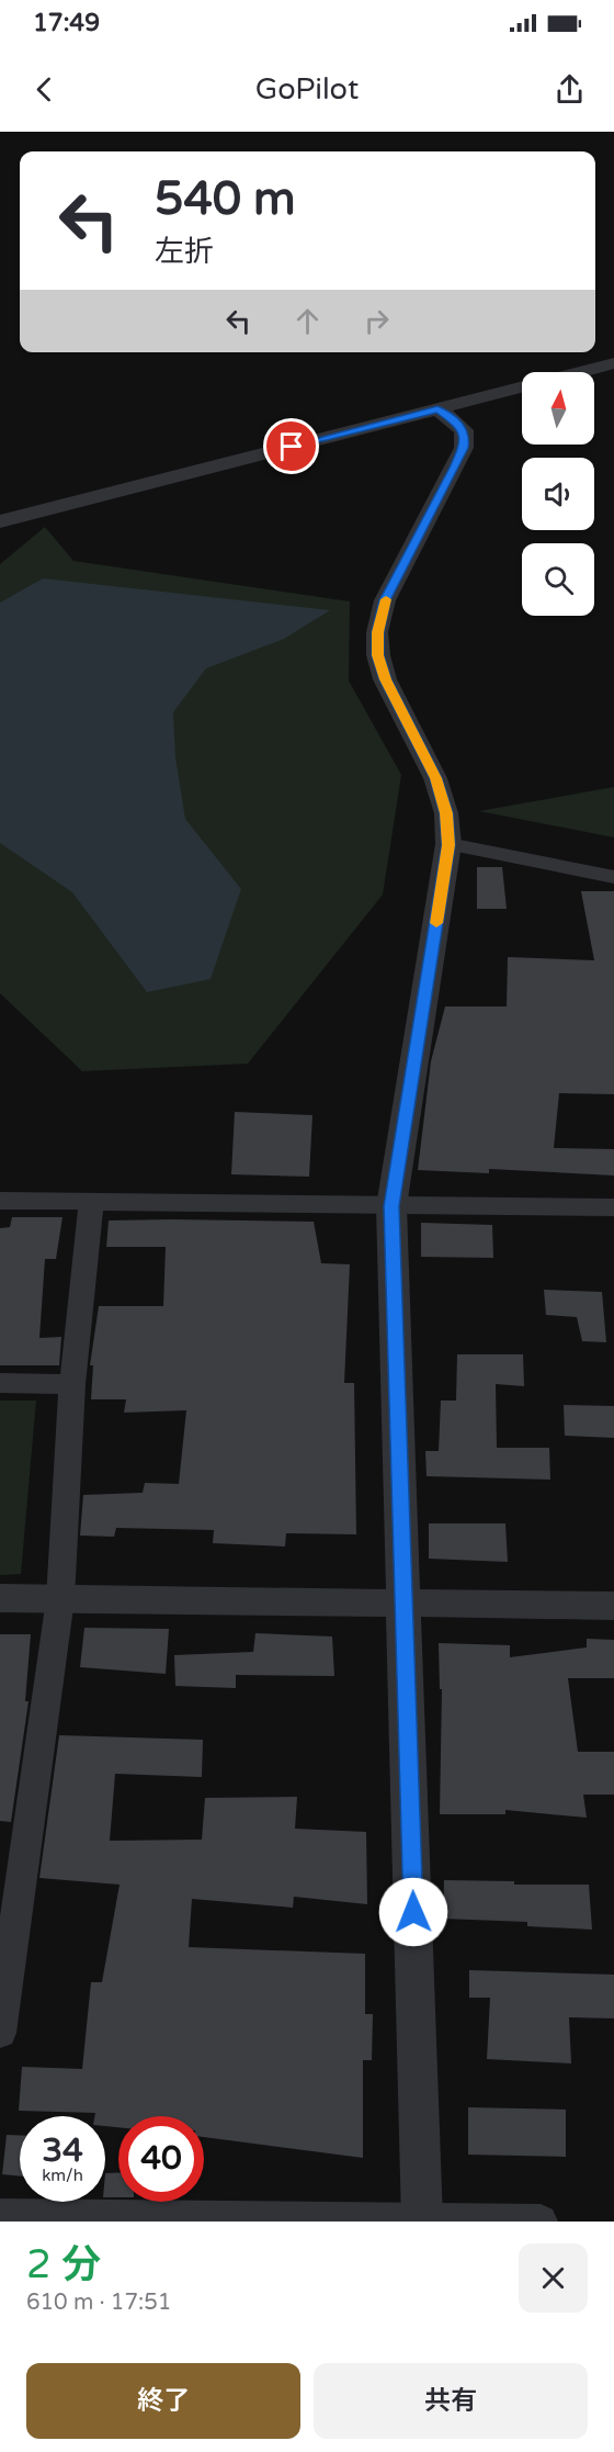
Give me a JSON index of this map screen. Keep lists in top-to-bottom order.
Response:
{
  "north": "top",
  "page": {
    "status": "17:49",
    "header": "GoPilot",
    "turn": ["540 m", "左折"],
    "speed": "34 km/h",
    "limit": "40",
    "heading": ["2 分", "610 m · 17:51"],
    "buttons": ["終了", "共有"]
  }
}
